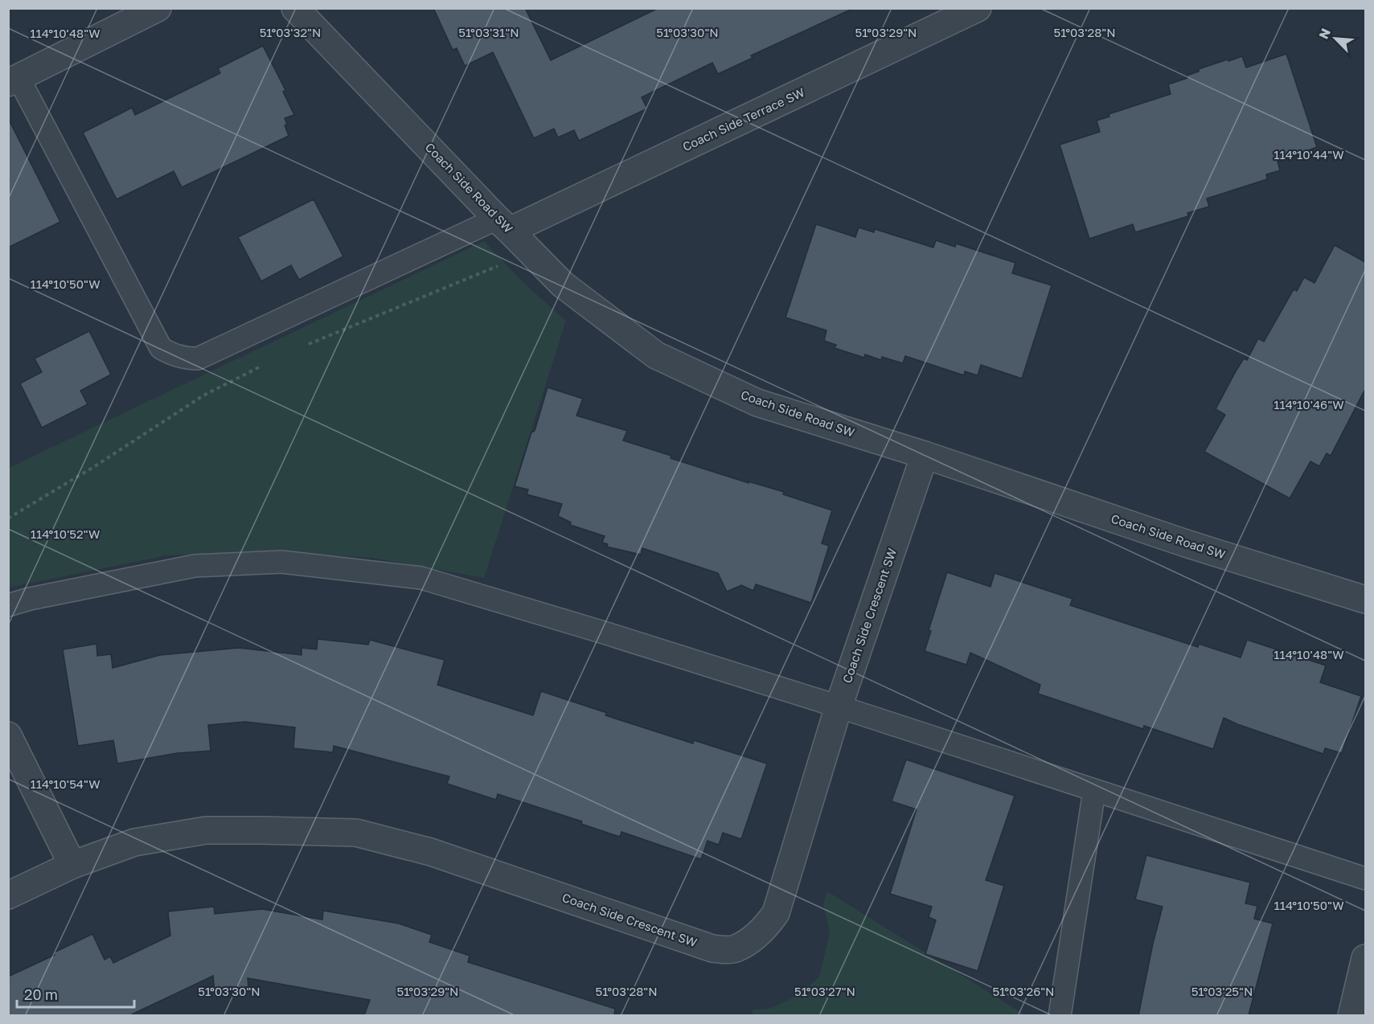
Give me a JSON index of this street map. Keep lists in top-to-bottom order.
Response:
{
  "streets": {
    "street": ["Coach Side Terrace SW", "Coach Side Road SW", "Coach Side Crescent SW"]
  },
  "crossings": [
    ["Coach Side Terrace SW", "Coach Side Road SW"],
    ["Coach Side Road SW", "Coach Side Crescent SW"]
  ],
  "scale_bar": "20 m",
  "north": "top left",
  "coordinates": [
    "51°03'32\"N",
    "51°03'31\"N",
    "51°03'30\"N",
    "51°03'29\"N",
    "51°03'28\"N",
    "114°10'48\"W",
    "114°10'44\"W",
    "114°10'50\"W",
    "114°10'46\"W",
    "114°10'52\"W",
    "114°10'54\"W",
    "51°03'27\"N",
    "51°03'26\"N",
    "51°03'25\"N"
  ]
}
